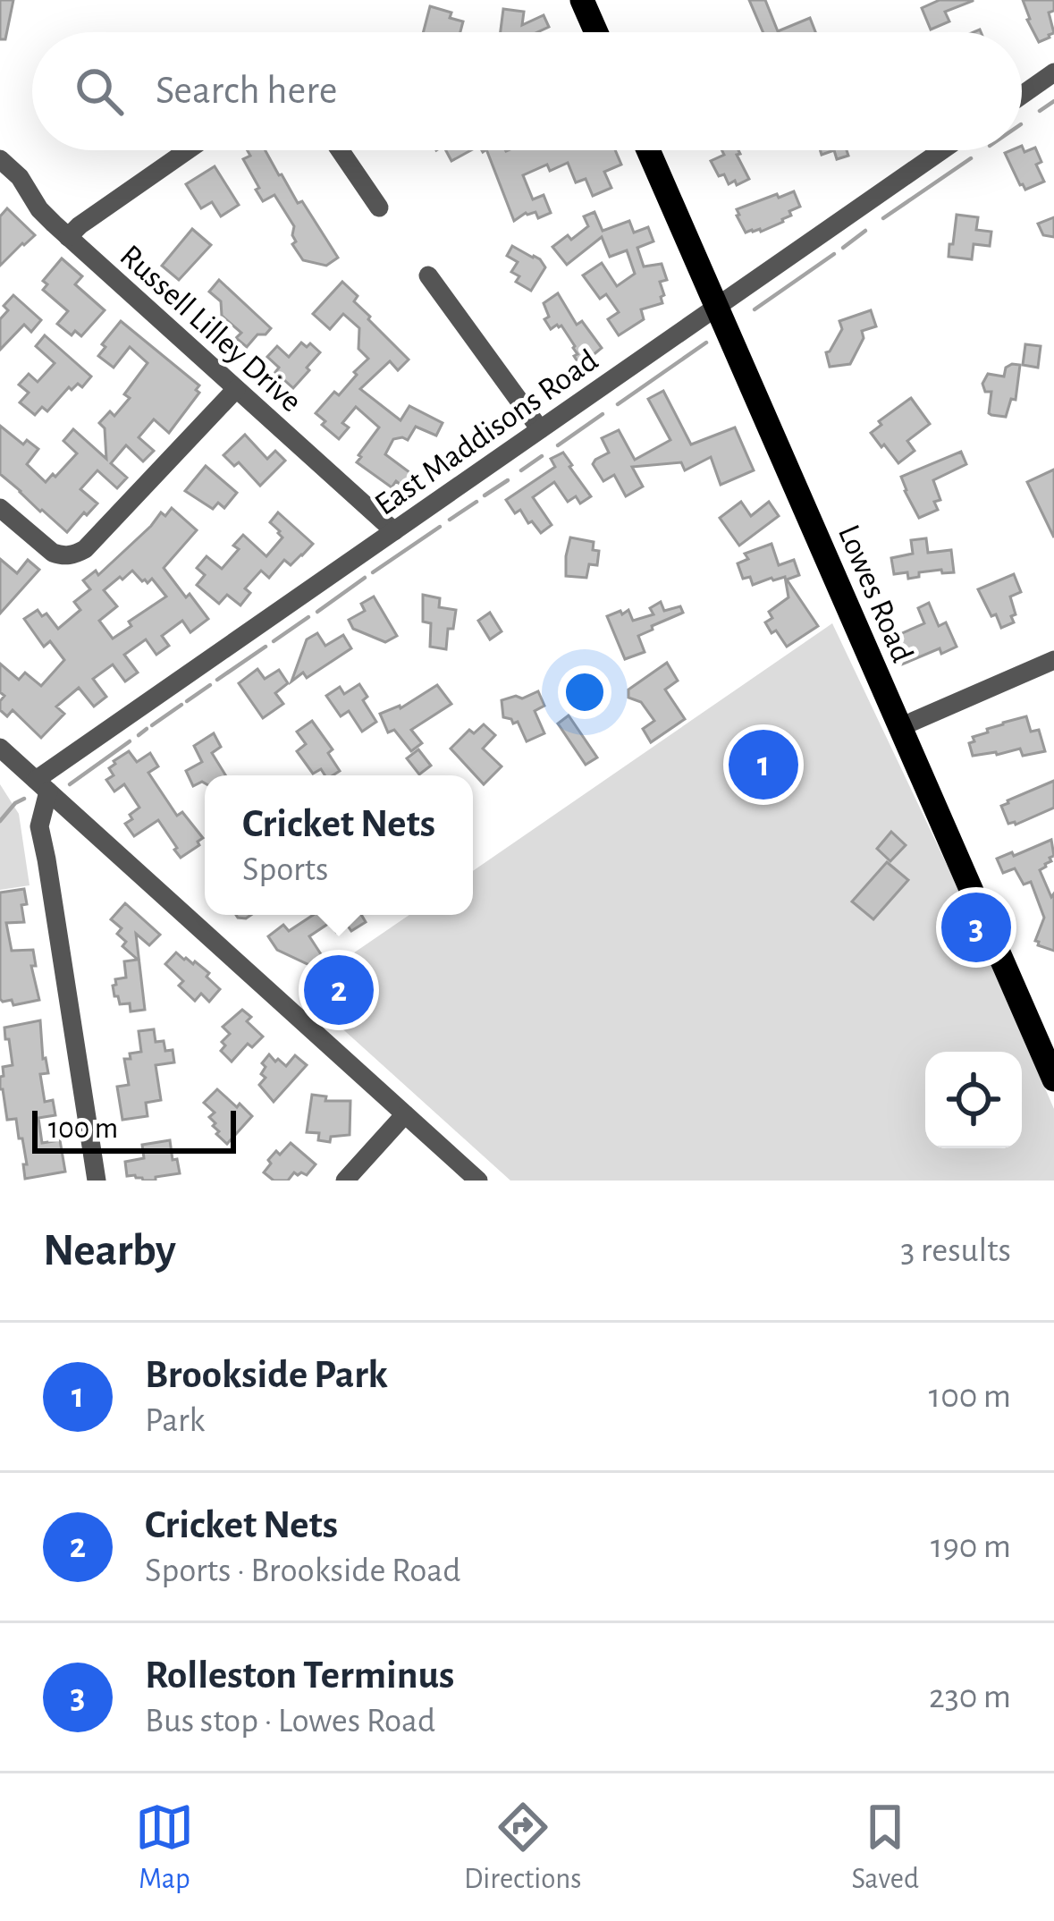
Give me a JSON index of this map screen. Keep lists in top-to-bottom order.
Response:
{
  "streets": {
    "main road": ["Lowes Road"],
    "street": ["Russell Lilley Drive", "East Maddisons Road"]
  },
  "crossings": [
    ["Russell Lilley Drive", "East Maddisons Road"],
    ["East Maddisons Road", "Lowes Road"]
  ],
  "scale_bar": "100 m",
  "page": {
    "search": "Search here",
    "pins": ["1", "3", "2"],
    "popup": ["Cricket Nets", "Sports"],
    "scale": "100 m",
    "heading": ["Nearby", "3 results"],
    "list": [
      {
        "mark": "1",
        "name": "Brookside Park",
        "note": "Park",
        "value": "100 m"
      },
      {
        "mark": "2",
        "name": "Cricket Nets",
        "note": "Sports · Brookside Road",
        "value": "190 m"
      },
      {
        "mark": "3",
        "name": "Rolleston Terminus",
        "note": "Bus stop · Lowes Road",
        "value": "230 m"
      }
    ],
    "nav": ["Map", "Directions", "Saved"]
  }
}
